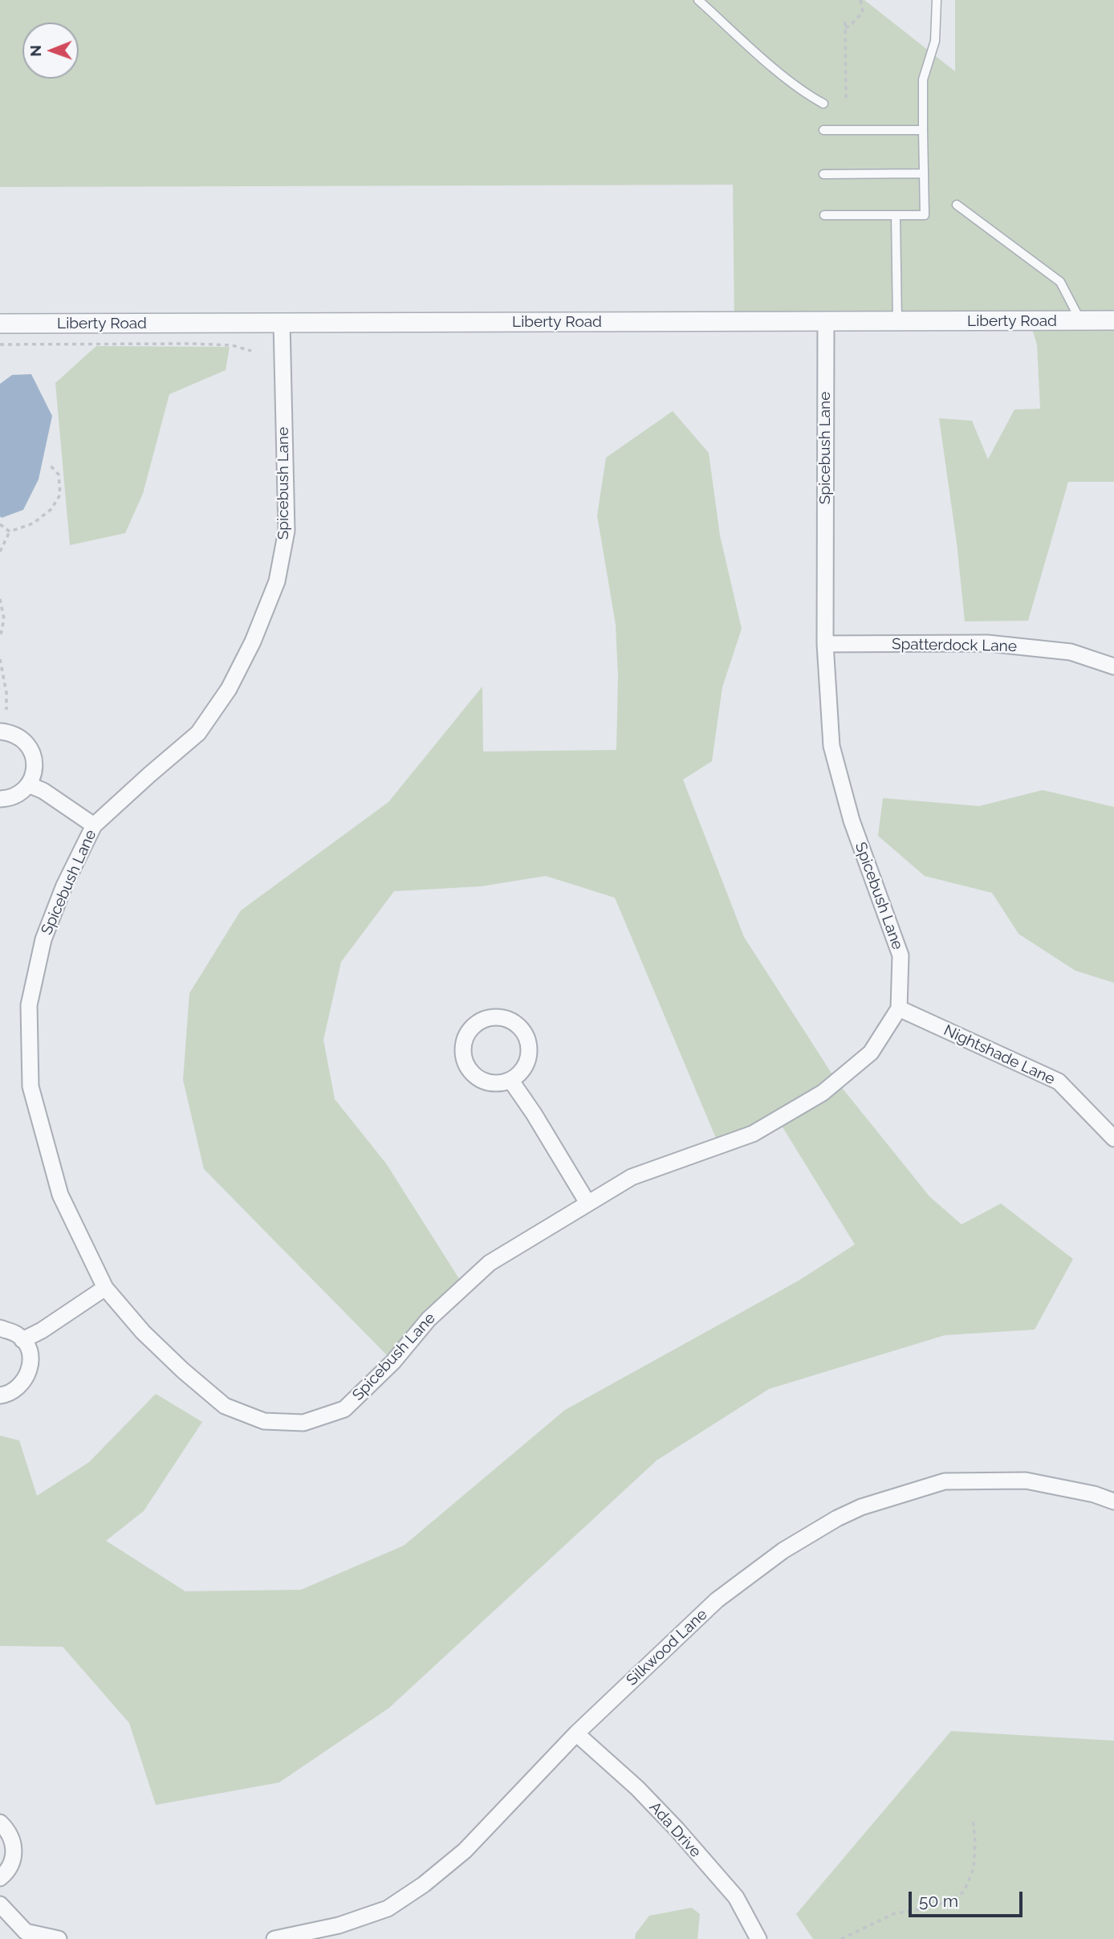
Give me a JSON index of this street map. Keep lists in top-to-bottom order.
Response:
{
  "streets": {
    "street": [
      "Liberty Road",
      "Spicebush Lane",
      "Spatterdock Lane",
      "Nightshade Lane",
      "Silkwood Lane",
      "Ada Drive"
    ]
  },
  "crossings": [
    ["Liberty Road", "Spicebush Lane"],
    ["Spicebush Lane", "Spatterdock Lane"],
    ["Spicebush Lane", "Nightshade Lane"],
    ["Silkwood Lane", "Ada Drive"]
  ],
  "scale_bar": "50 m",
  "north": "left"
}
